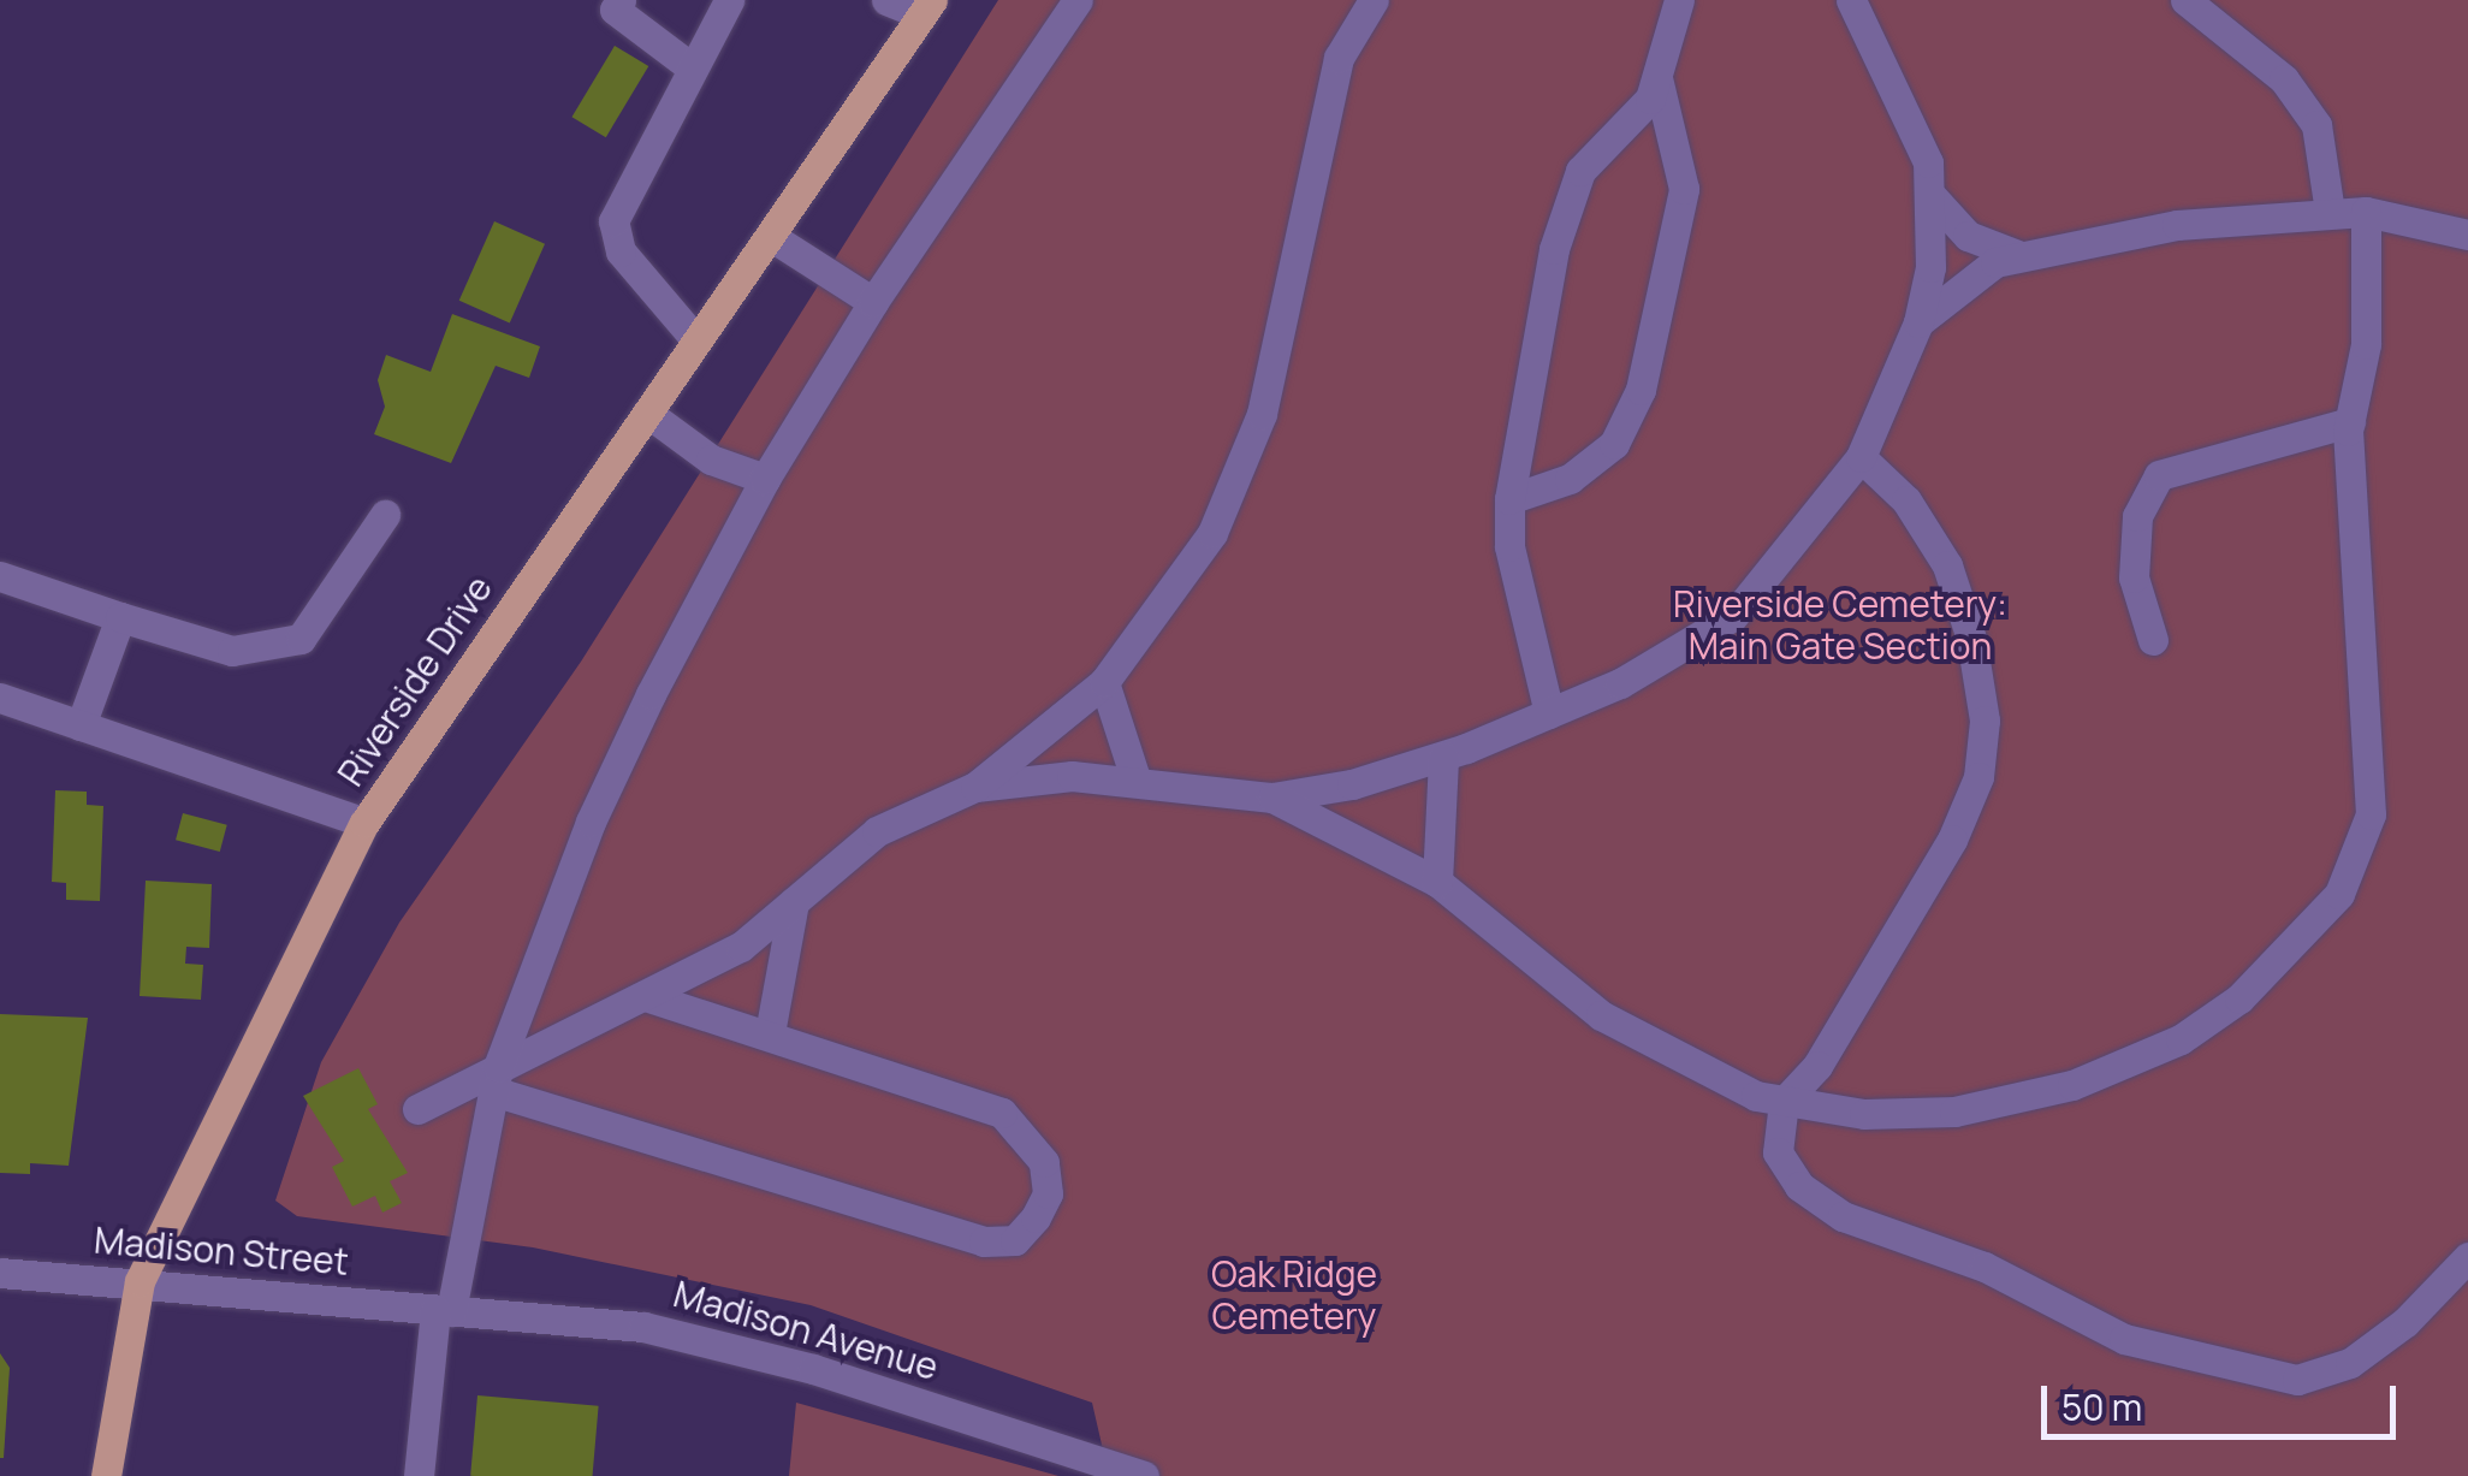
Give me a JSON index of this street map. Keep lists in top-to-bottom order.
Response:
{
  "streets": {
    "main road": ["Riverside Drive"],
    "street": ["Madison Street", "Madison Avenue"]
  },
  "crossings": [
    ["Riverside Drive", "Madison Street"],
    ["Madison Street", "Madison Avenue"]
  ],
  "parks": ["Riverside Cemetery: Main Gate Section", "Oak Ridge Cemetery"],
  "scale_bar": "50 m"
}
